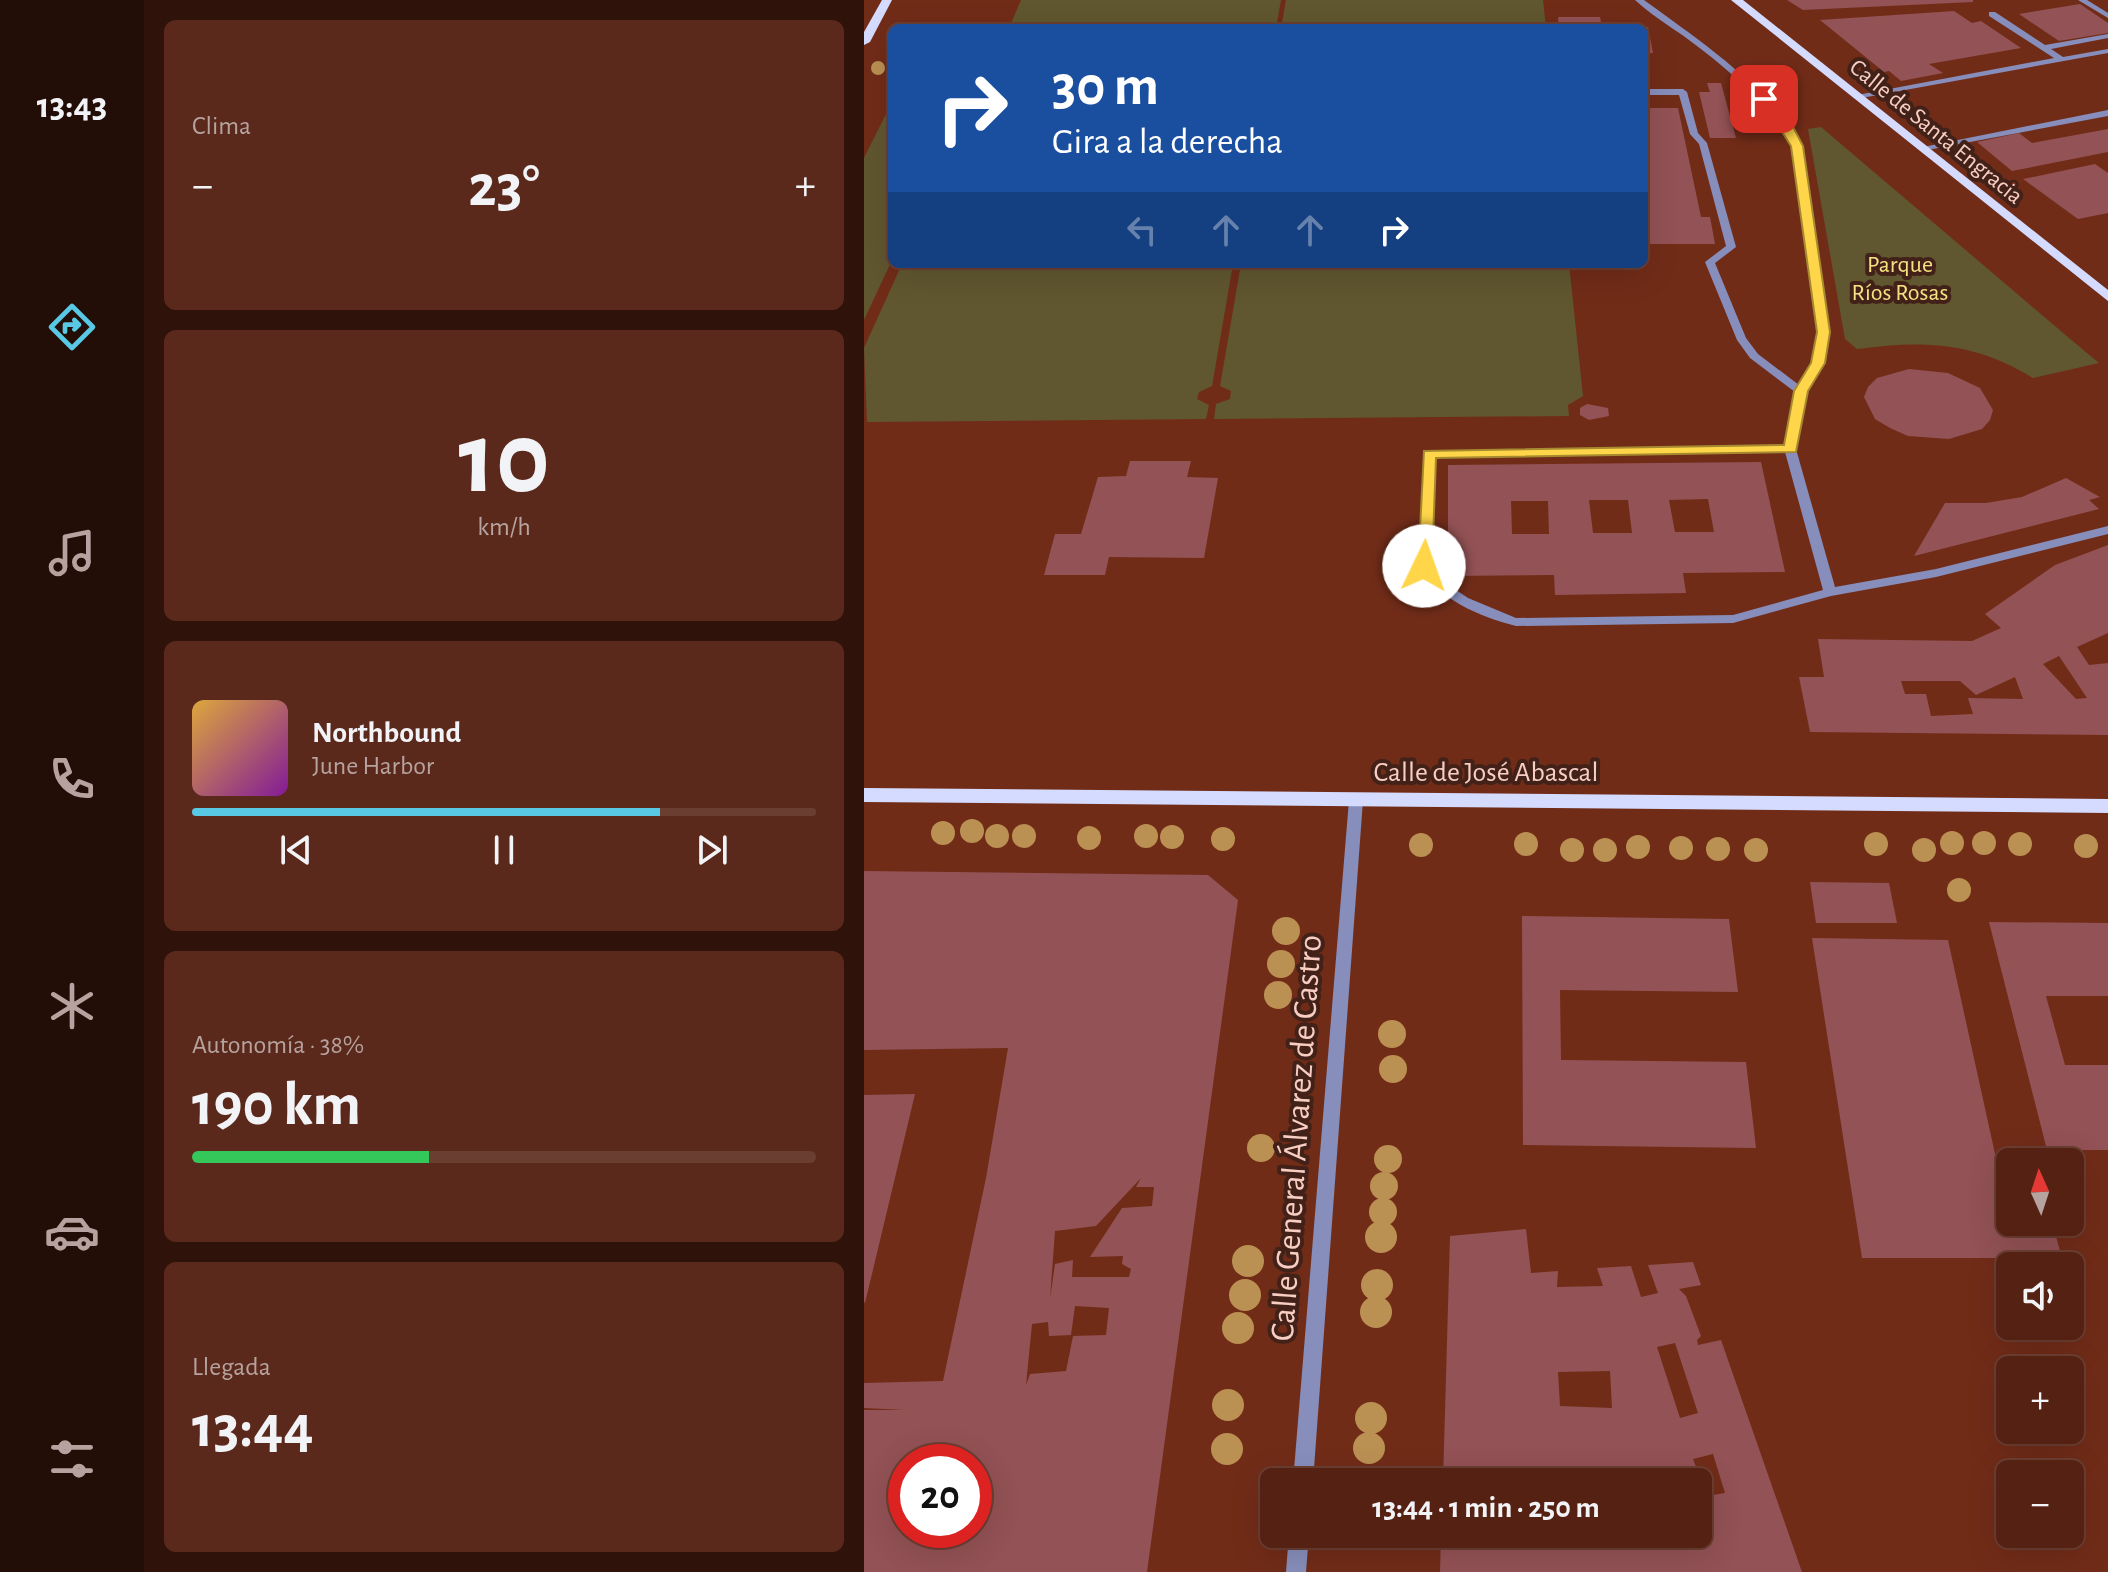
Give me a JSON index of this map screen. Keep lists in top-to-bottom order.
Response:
{
  "streets": {
    "main road": ["Calle de Santa Engracia", "Calle de José Abascal"],
    "street": ["Calle General Álvarez de Castro"]
  },
  "crossings": [
    ["Calle de José Abascal", "Calle General Álvarez de Castro"]
  ],
  "parks": ["Parque Ríos Rosas"],
  "north": "top",
  "page": {
    "tabs": "13:43",
    "tile": [
      "Clima",
      ["10", "km/h"],
      ["Autonomía · 38%", "190 km"],
      ["Llegada", "13:44"]
    ],
    "turn": ["30 m", "Gira a la derecha"],
    "heat": ["−", "23°", "+"],
    "song": ["Northbound", "June Harbor"],
    "map_buttons": ["+", "−"],
    "limit": "20",
    "trip": "13:44 · 1 min · 250 m"
  }
}
